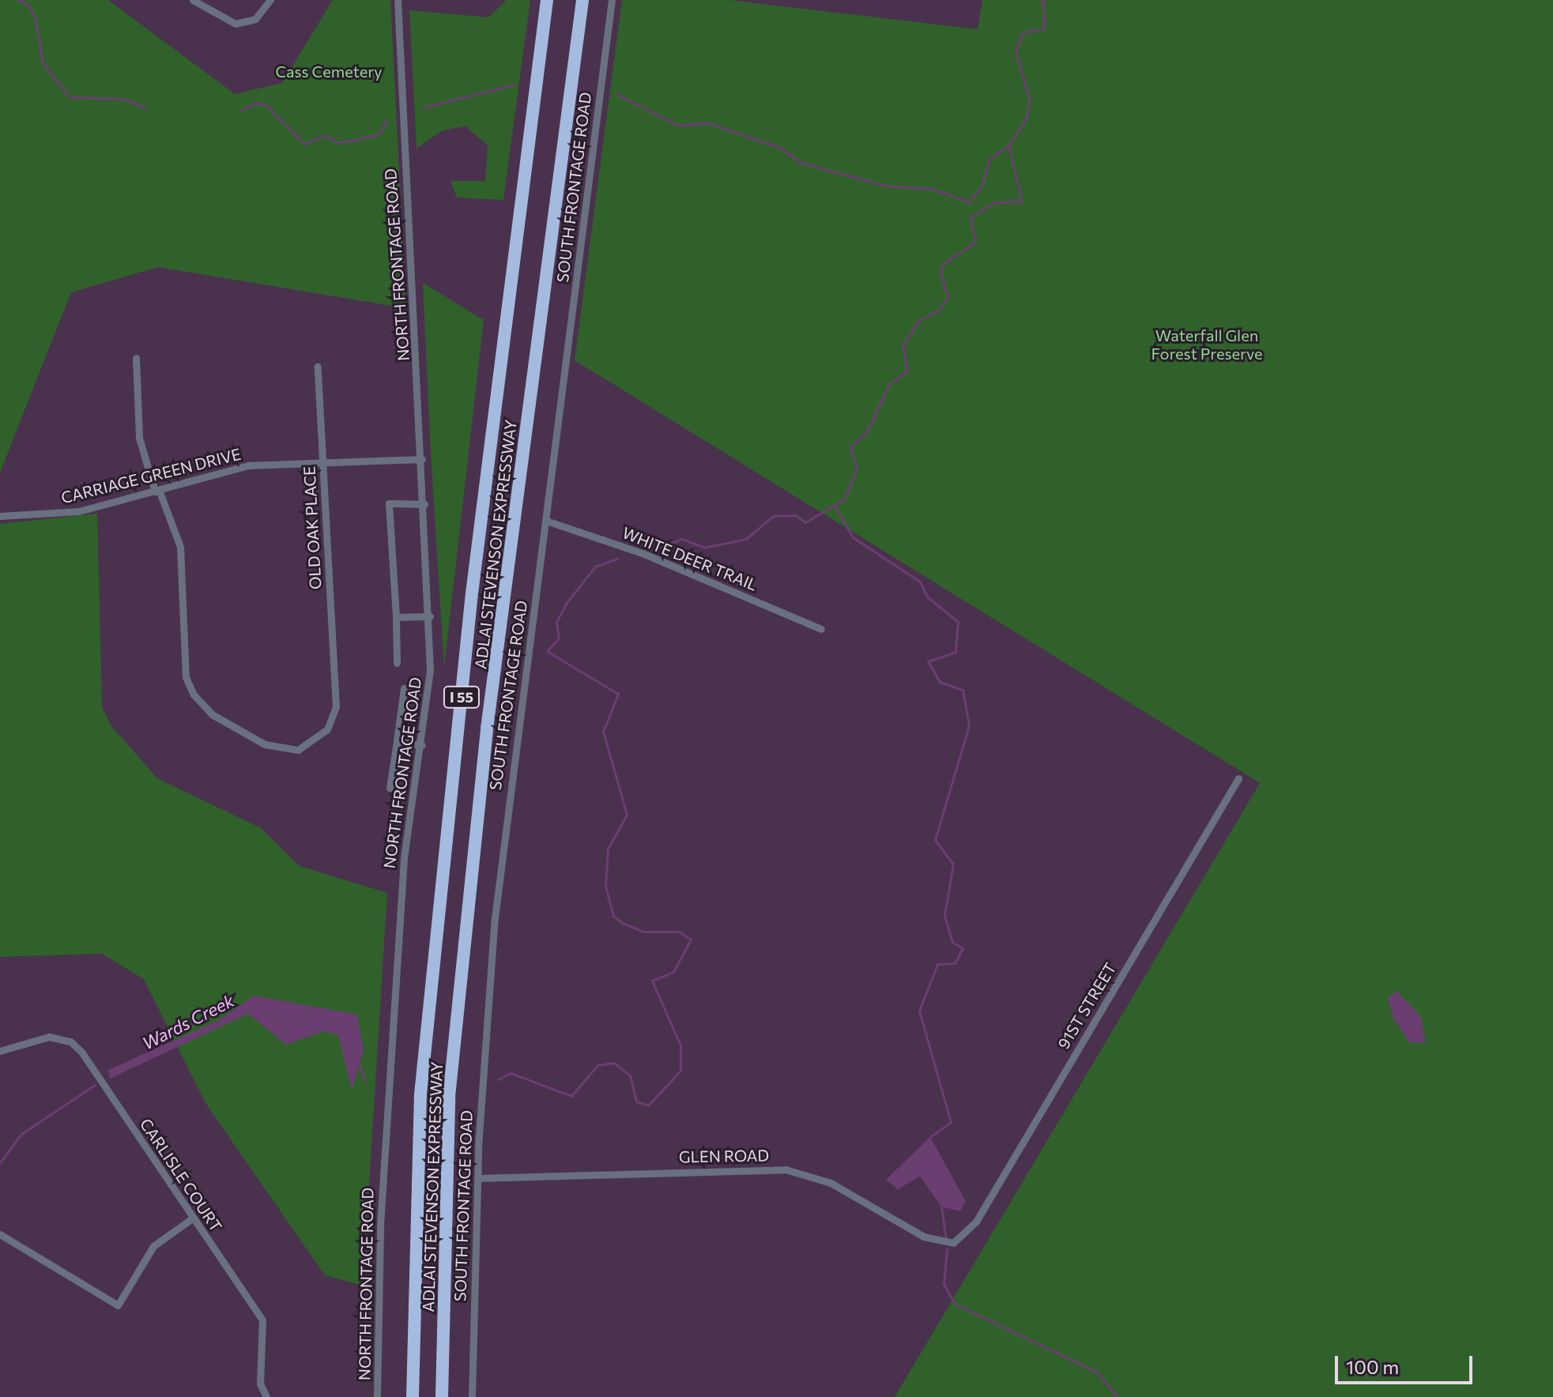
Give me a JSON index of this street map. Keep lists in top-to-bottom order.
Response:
{
  "streets": {
    "highway": ["ADLAI STEVENSON EXPRESSWAY", "I 55"],
    "street": [
      "SOUTH FRONTAGE ROAD",
      "NORTH FRONTAGE ROAD",
      "CARRIAGE GREEN DRIVE",
      "OLD OAK PLACE",
      "WHITE DEER TRAIL",
      "91ST STREET",
      "GLEN ROAD",
      "CARLISLE COURT"
    ]
  },
  "crossings": [
    ["SOUTH FRONTAGE ROAD", "WHITE DEER TRAIL"],
    ["SOUTH FRONTAGE ROAD", "GLEN ROAD"],
    ["NORTH FRONTAGE ROAD", "CARRIAGE GREEN DRIVE"],
    ["CARRIAGE GREEN DRIVE", "OLD OAK PLACE"],
    ["91ST STREET", "GLEN ROAD"]
  ],
  "water": ["Wards Creek"],
  "parks": ["Cass Cemetery", "Waterfall Glen Forest Preserve"],
  "scale_bar": "100 m"
}
